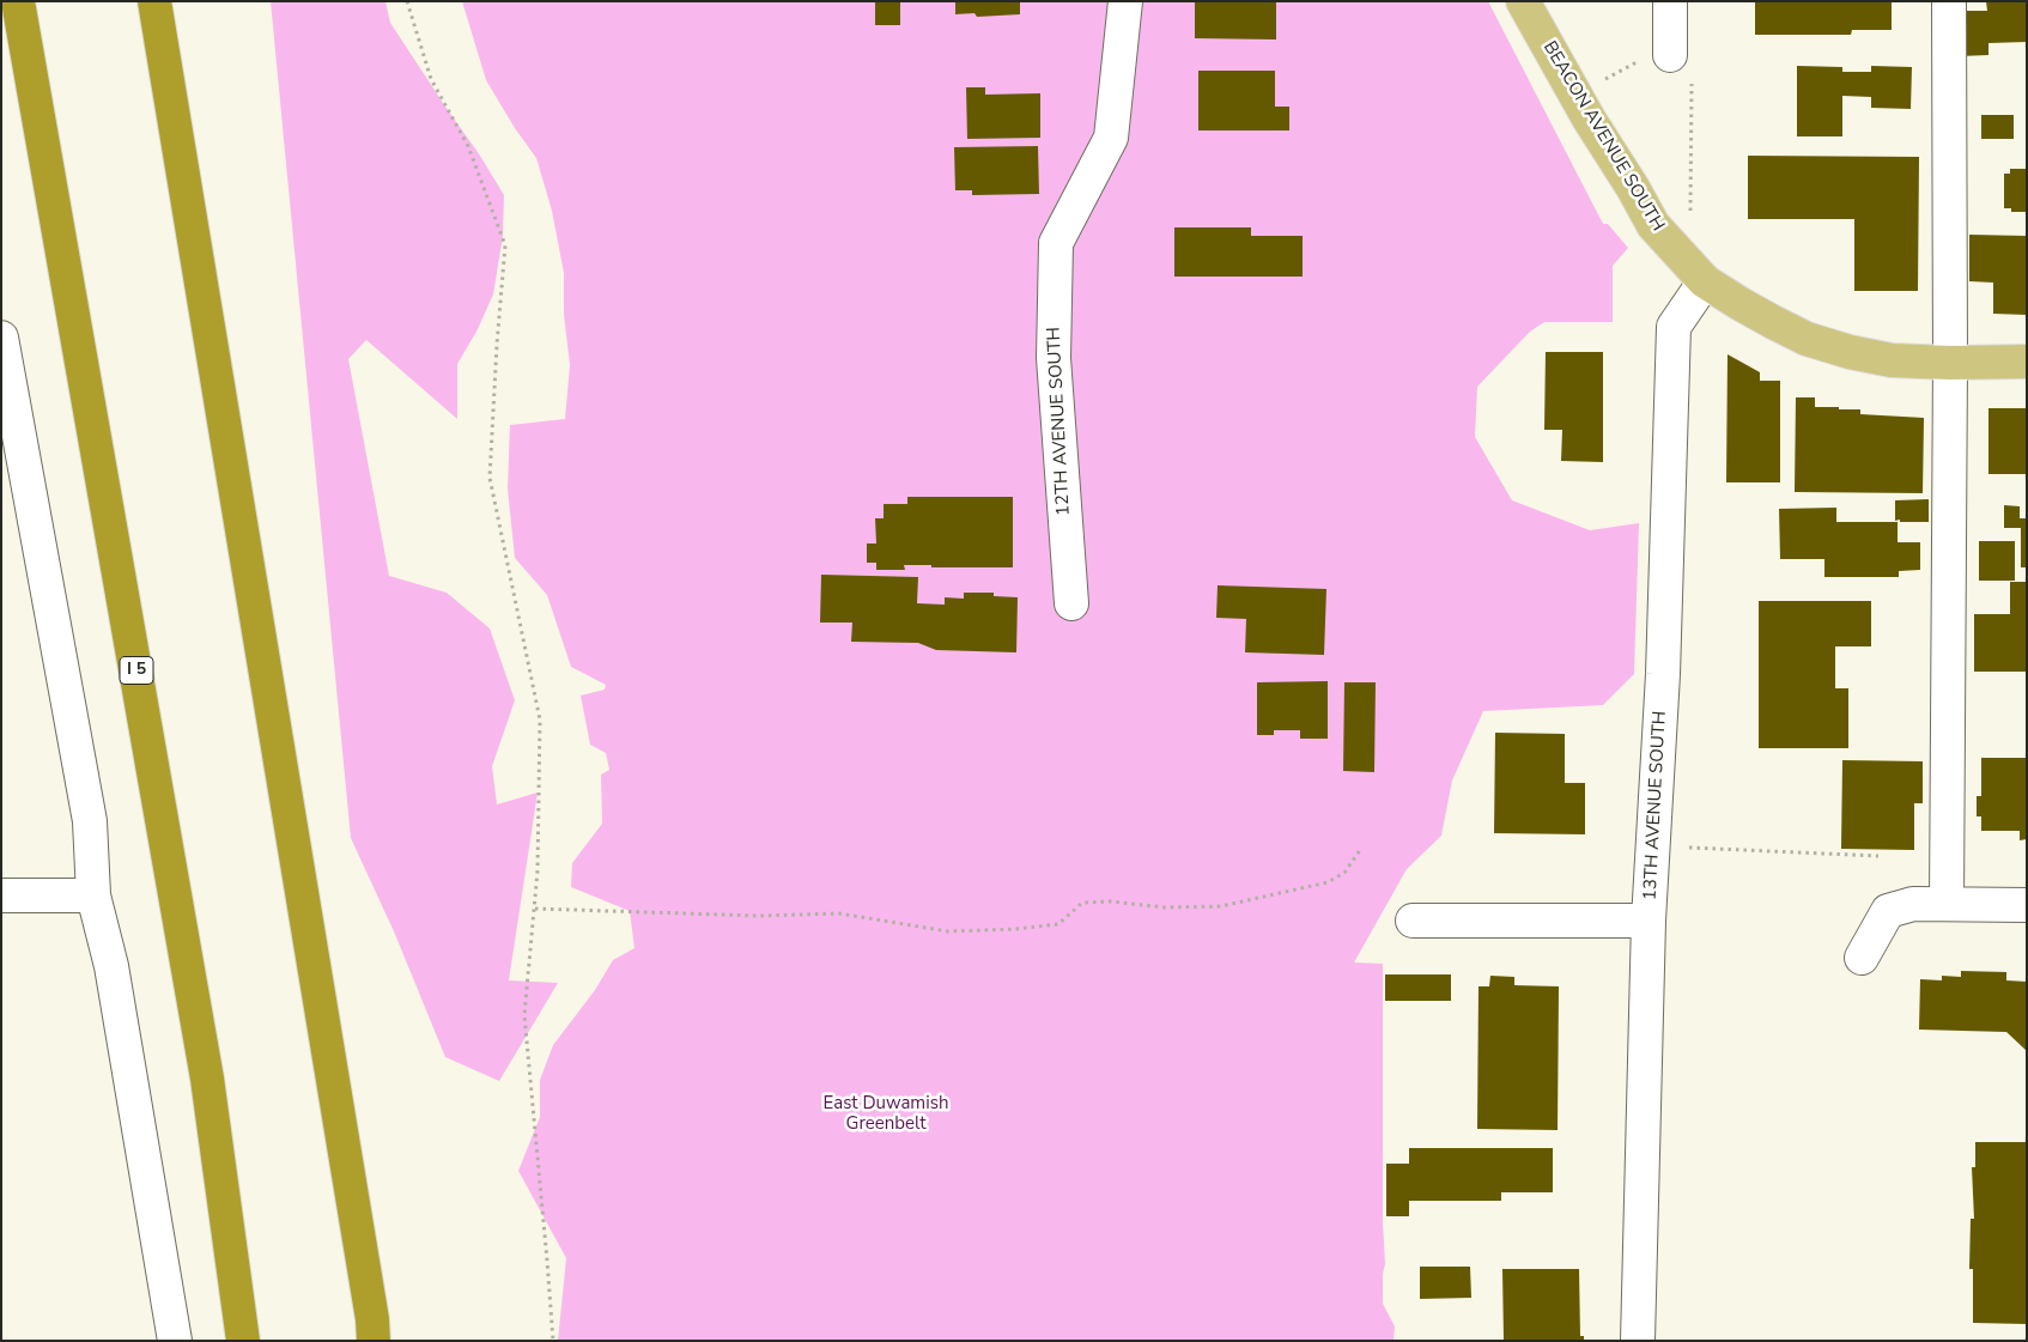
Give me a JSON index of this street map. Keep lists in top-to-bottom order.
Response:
{
  "streets": {
    "highway": ["I 5"],
    "main road": ["BEACON AVENUE SOUTH"],
    "street": ["12TH AVENUE SOUTH", "13TH AVENUE SOUTH"]
  },
  "crossings": [
    ["BEACON AVENUE SOUTH", "13TH AVENUE SOUTH"]
  ],
  "parks": ["East Duwamish Greenbelt"]
}
